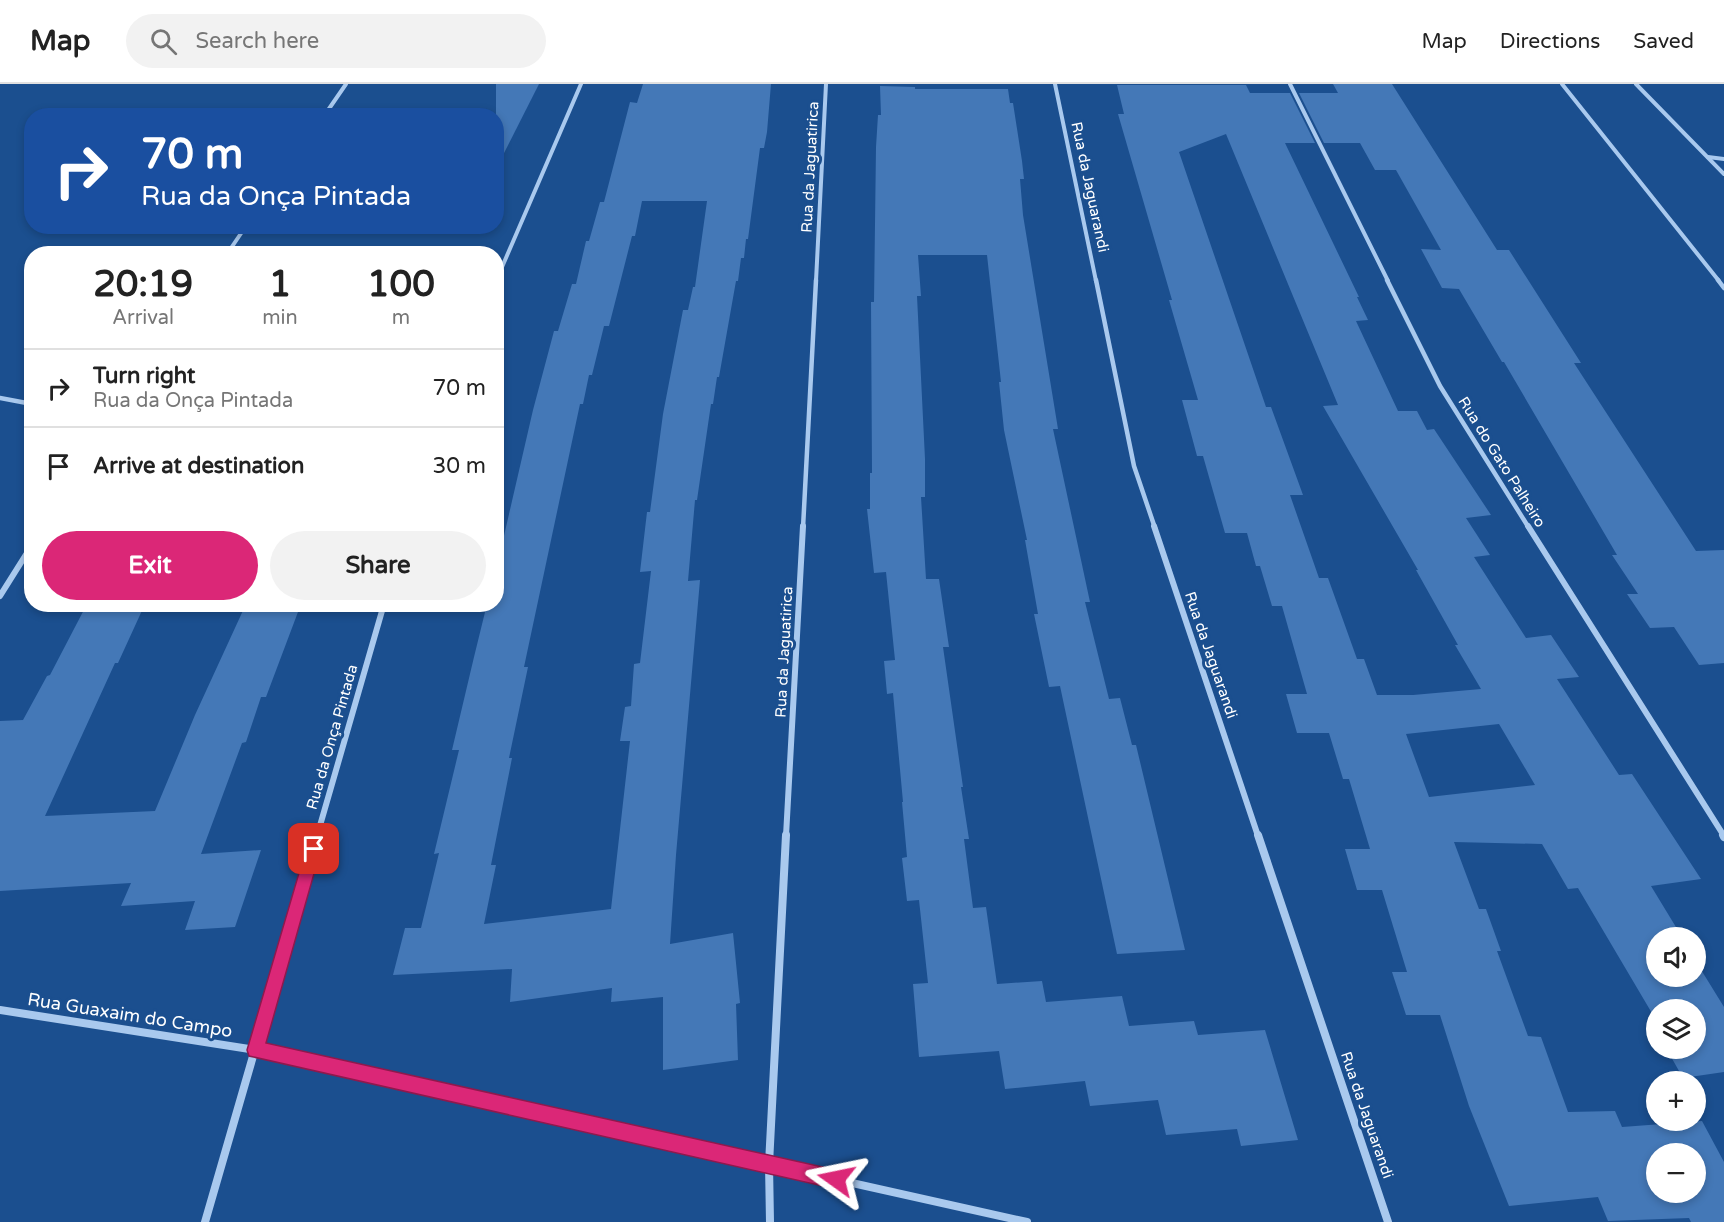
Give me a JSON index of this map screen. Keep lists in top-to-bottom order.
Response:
{
  "streets": {
    "street": [
      "Rua da Jaguatirica",
      "Rua da Jaguarandi",
      "Rua do Gato Palheiro",
      "Rua da Onça Pintada",
      "Rua Guaxaim do Campo"
    ]
  },
  "crossings": [
    ["Rua da Jaguatirica", "Rua Guaxaim do Campo"],
    ["Rua da Onça Pintada", "Rua Guaxaim do Campo"]
  ],
  "page": {
    "header": "Map",
    "search": "Search here",
    "nav": ["Map", "Directions", "Saved"],
    "turn": ["70 m", "Rua da Onça Pintada"],
    "eta": [
      "20:19",
      "Arrival",
      "1",
      "min",
      "100",
      "m"
    ],
    "list": [
      {
        "name": "Turn right",
        "note": "Rua da Onça Pintada",
        "value": "70 m"
      },
      {
        "name": "Arrive at destination",
        "value": "30 m"
      }
    ],
    "buttons": ["Exit", "Share"],
    "map_buttons": ["+", "−"]
  }
}
